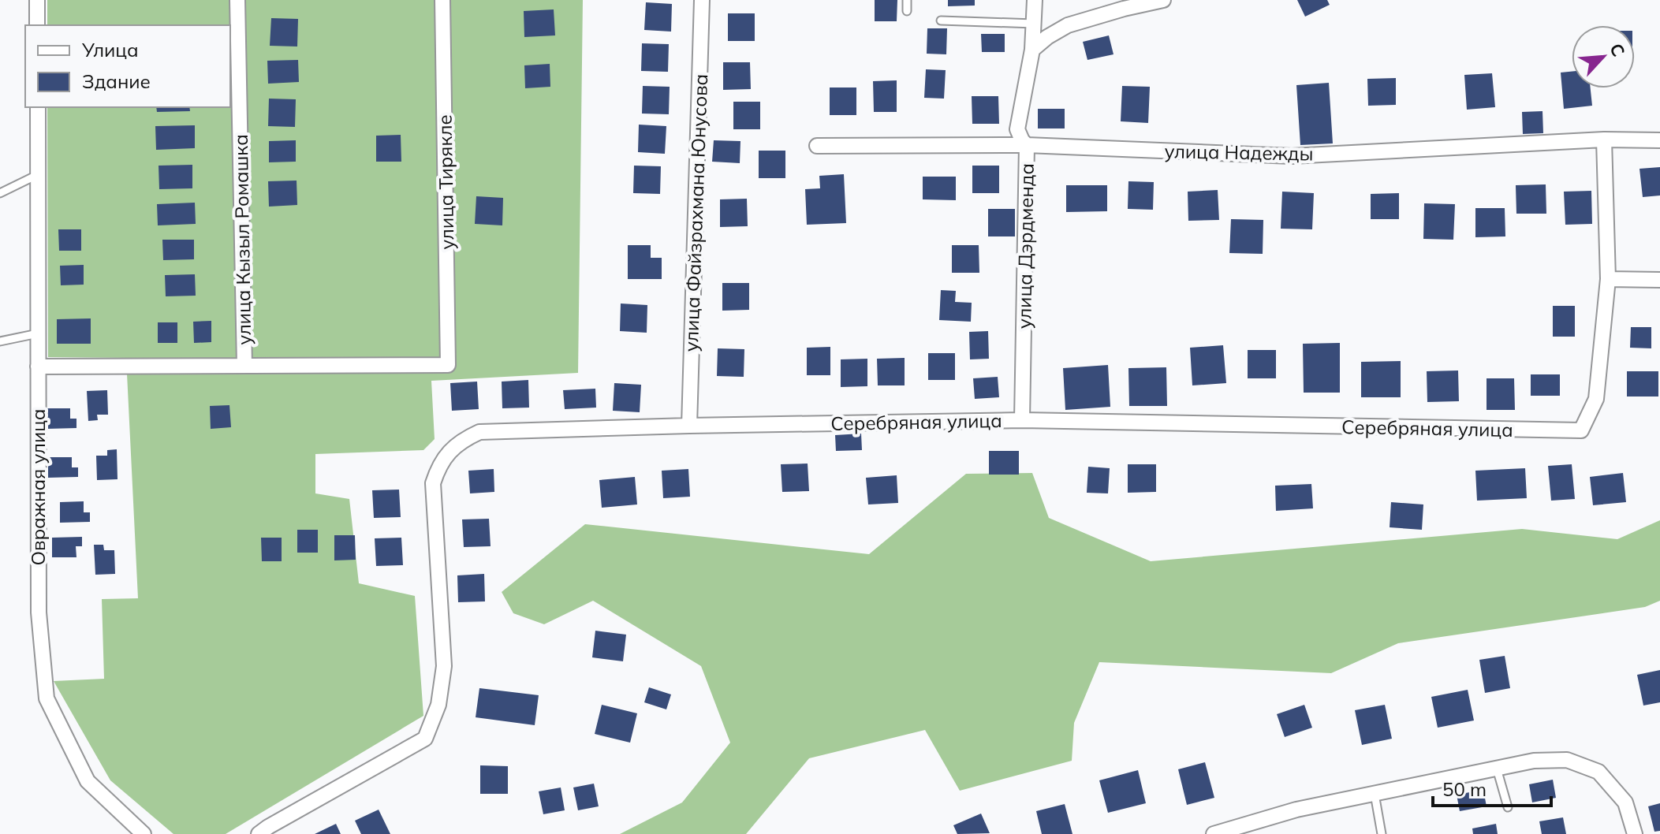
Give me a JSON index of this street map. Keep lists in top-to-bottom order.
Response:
{
  "streets": {
    "street": [
      "улица Надежды",
      "улица Тирякле",
      "улица Файзрахмана Юнусова",
      "улица Кызыл Ромашка",
      "улица Дэрдменда",
      "Серебряная улица",
      "Овражная улица"
    ]
  },
  "crossings": [
    ["улица Надежды", "улица Дэрдменда"],
    ["улица Надежды", "Серебряная улица"],
    ["улица Тирякле", "улица Кызыл Ромашка"],
    ["улица Файзрахмана Юнусова", "Серебряная улица"],
    ["улица Дэрдменда", "Серебряная улица"]
  ],
  "legend": ["Улица", "Здание"],
  "scale_bar": "50 m",
  "north": "top right"
}
